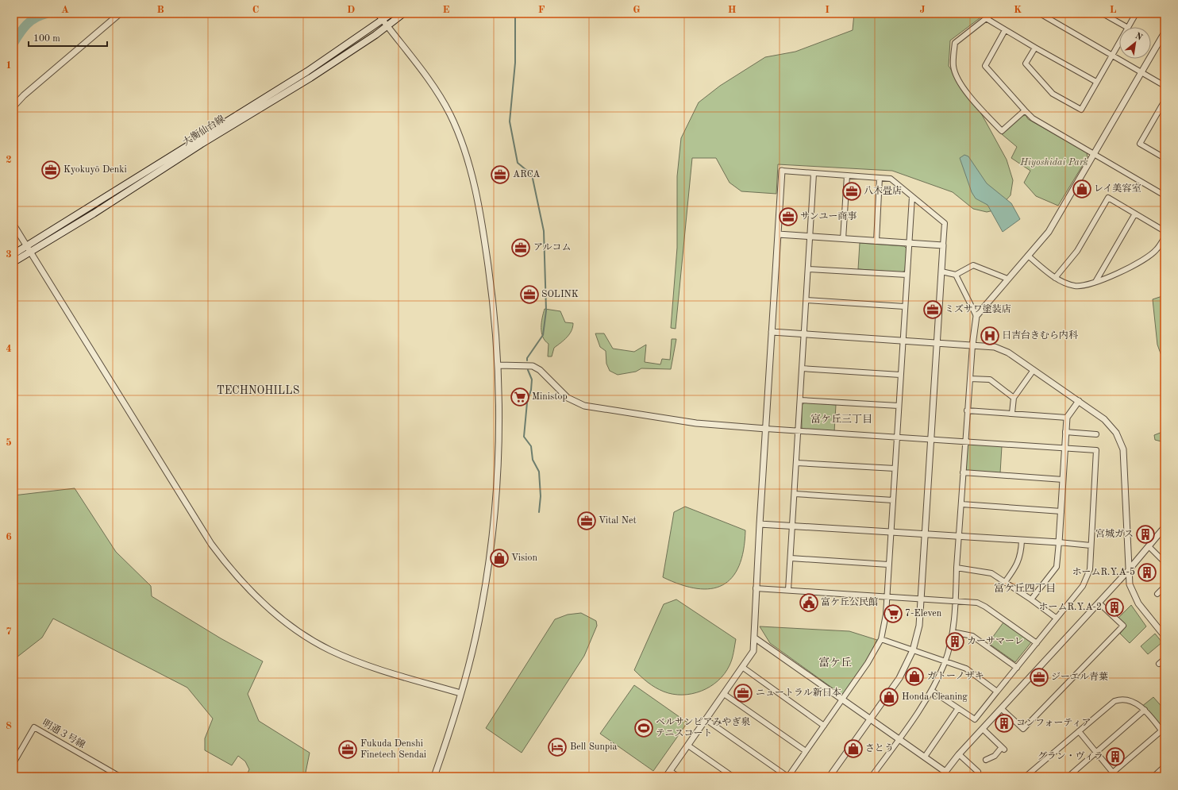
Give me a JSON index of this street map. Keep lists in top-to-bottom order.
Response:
{
  "streets": {
    "main road": ["大衡仙台線"],
    "street": ["明通３号線"]
  },
  "districts": [
    "TECHNOHILLS",
    "富ケ丘三丁目",
    "富ケ丘四丁目",
    "富ケ丘"
  ],
  "parks": ["Hiyoshidai Park"],
  "places": {
    "office": [
      "Kyokuyō Denki",
      "ARCA",
      "八木畳店",
      "サンユー商事",
      "アルコム",
      "SOLINK",
      "ミズサワ塗装店",
      "Vital Net",
      "ジーエル青葉",
      "ニュートラル新日本",
      "Fukuda Denshi Finetech Sendai"
    ],
    "shop": [
      "レイ美容室",
      "Vision",
      "ガトーノザキ",
      "Honda Cleaning",
      "さとう"
    ],
    "hospital": ["日吉台きむら内科"],
    "supermarket": ["Ministop", "7-Eleven"],
    "building": [
      "宮城ガス",
      "ホームR.Y.A-5",
      "ホームR.Y.A-2",
      "カーサマーレ",
      "コンフォーティア",
      "グラン・ヴィラ"
    ],
    "public building": ["富ケ丘公民館"],
    "sports": ["ベルサンピアみやぎ泉 テニスコート"],
    "hotel": ["Bell Sunpia"]
  },
  "scale_bar": "100 m",
  "north": "top right",
  "grid": {
    "columns": [
      "A",
      "B",
      "C",
      "D",
      "E",
      "F",
      "G",
      "H",
      "I",
      "J",
      "K",
      "L"
    ],
    "rows": [
      "1",
      "2",
      "3",
      "4",
      "5",
      "6",
      "7",
      "8"
    ]
  }
}
